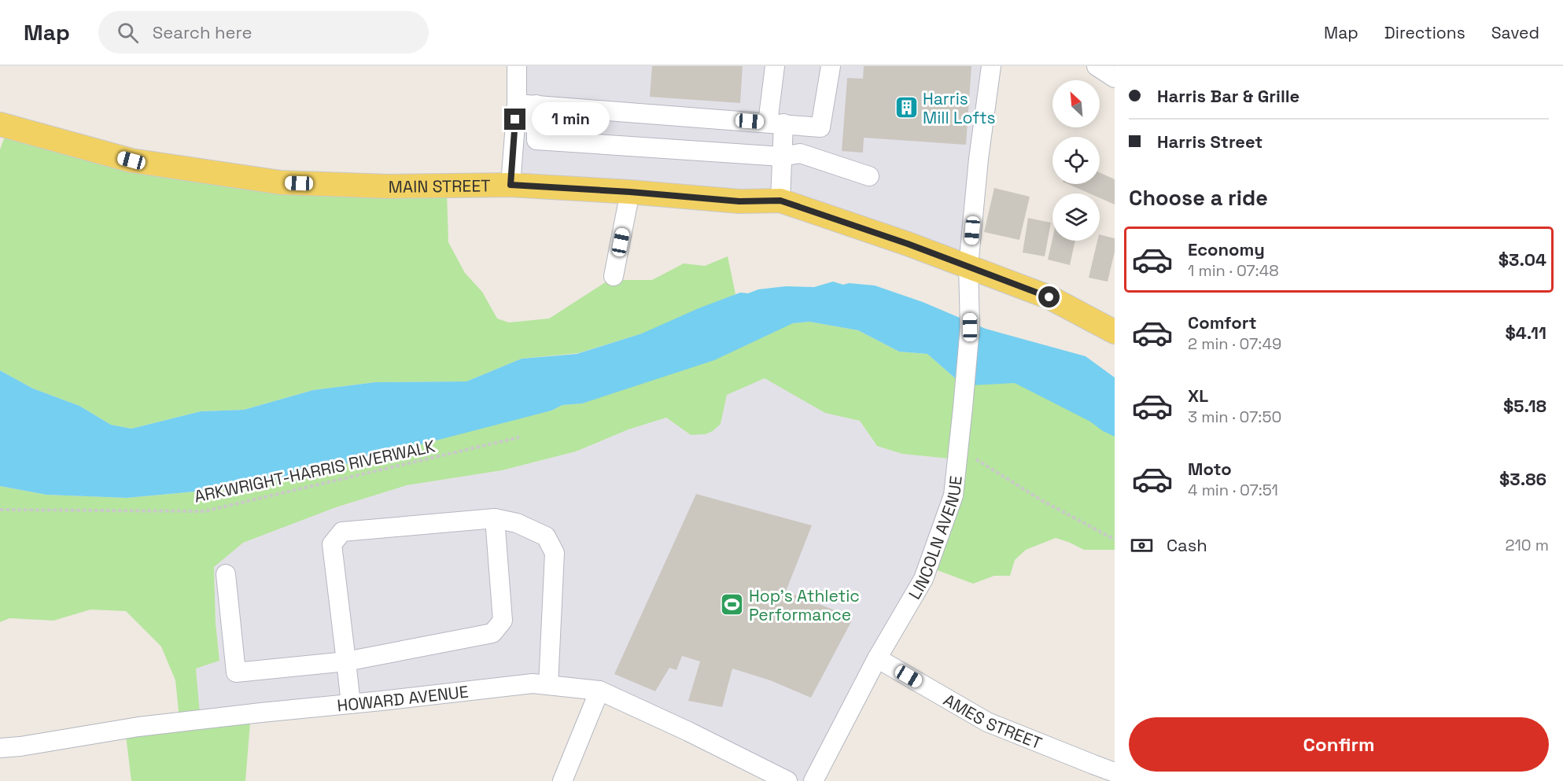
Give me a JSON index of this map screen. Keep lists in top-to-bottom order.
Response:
{
  "streets": {
    "main road": ["MAIN STREET"],
    "street": ["LINCOLN AVENUE", "HOWARD AVENUE", "AMES STREET"],
    "path": ["ARKWRIGHT-HARRIS RIVERWALK"]
  },
  "crossings": [
    ["MAIN STREET", "LINCOLN AVENUE"],
    ["LINCOLN AVENUE", "AMES STREET"]
  ],
  "places": {
    "building": ["Harris Mill Lofts"],
    "sports": ["Hop's Athletic Performance"]
  },
  "north": "top left",
  "page": {
    "header": "Map",
    "search": "Search here",
    "nav": ["Map", "Directions", "Saved"],
    "banner": ["Harris Bar & Grille", "Harris Street"],
    "bubble": "1 min",
    "heading": "Choose a ride",
    "list": [
      {
        "name": "Economy",
        "note": "1 min · 07:48",
        "value": "$3.04"
      },
      {
        "name": "Comfort",
        "note": "2 min · 07:49",
        "value": "$4.11"
      },
      {
        "name": "XL",
        "note": "3 min · 07:50",
        "value": "$5.18"
      },
      {
        "name": "Moto",
        "note": "4 min · 07:51",
        "value": "$3.86"
      }
    ],
    "pay": ["Cash", "210 m"],
    "buttons": "Confirm"
  }
}
